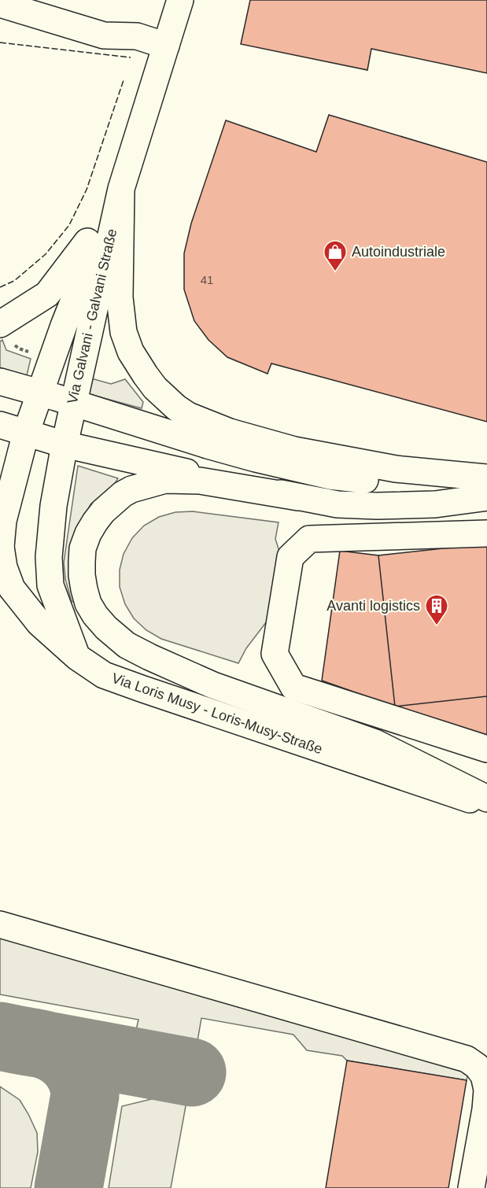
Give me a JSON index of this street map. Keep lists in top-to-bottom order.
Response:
{
  "streets": {
    "main road": ["Via Galvani - Galvani Straße", "Via Loris Musy - Loris-Musy-Straße"]
  },
  "crossings": [
    ["Via Galvani - Galvani Straße", "Via Loris Musy - Loris-Musy-Straße"]
  ],
  "places": {
    "shop": ["Autoindustriale"],
    "building": ["Avanti logistics"]
  },
  "house_numbers": ["41"]
}
